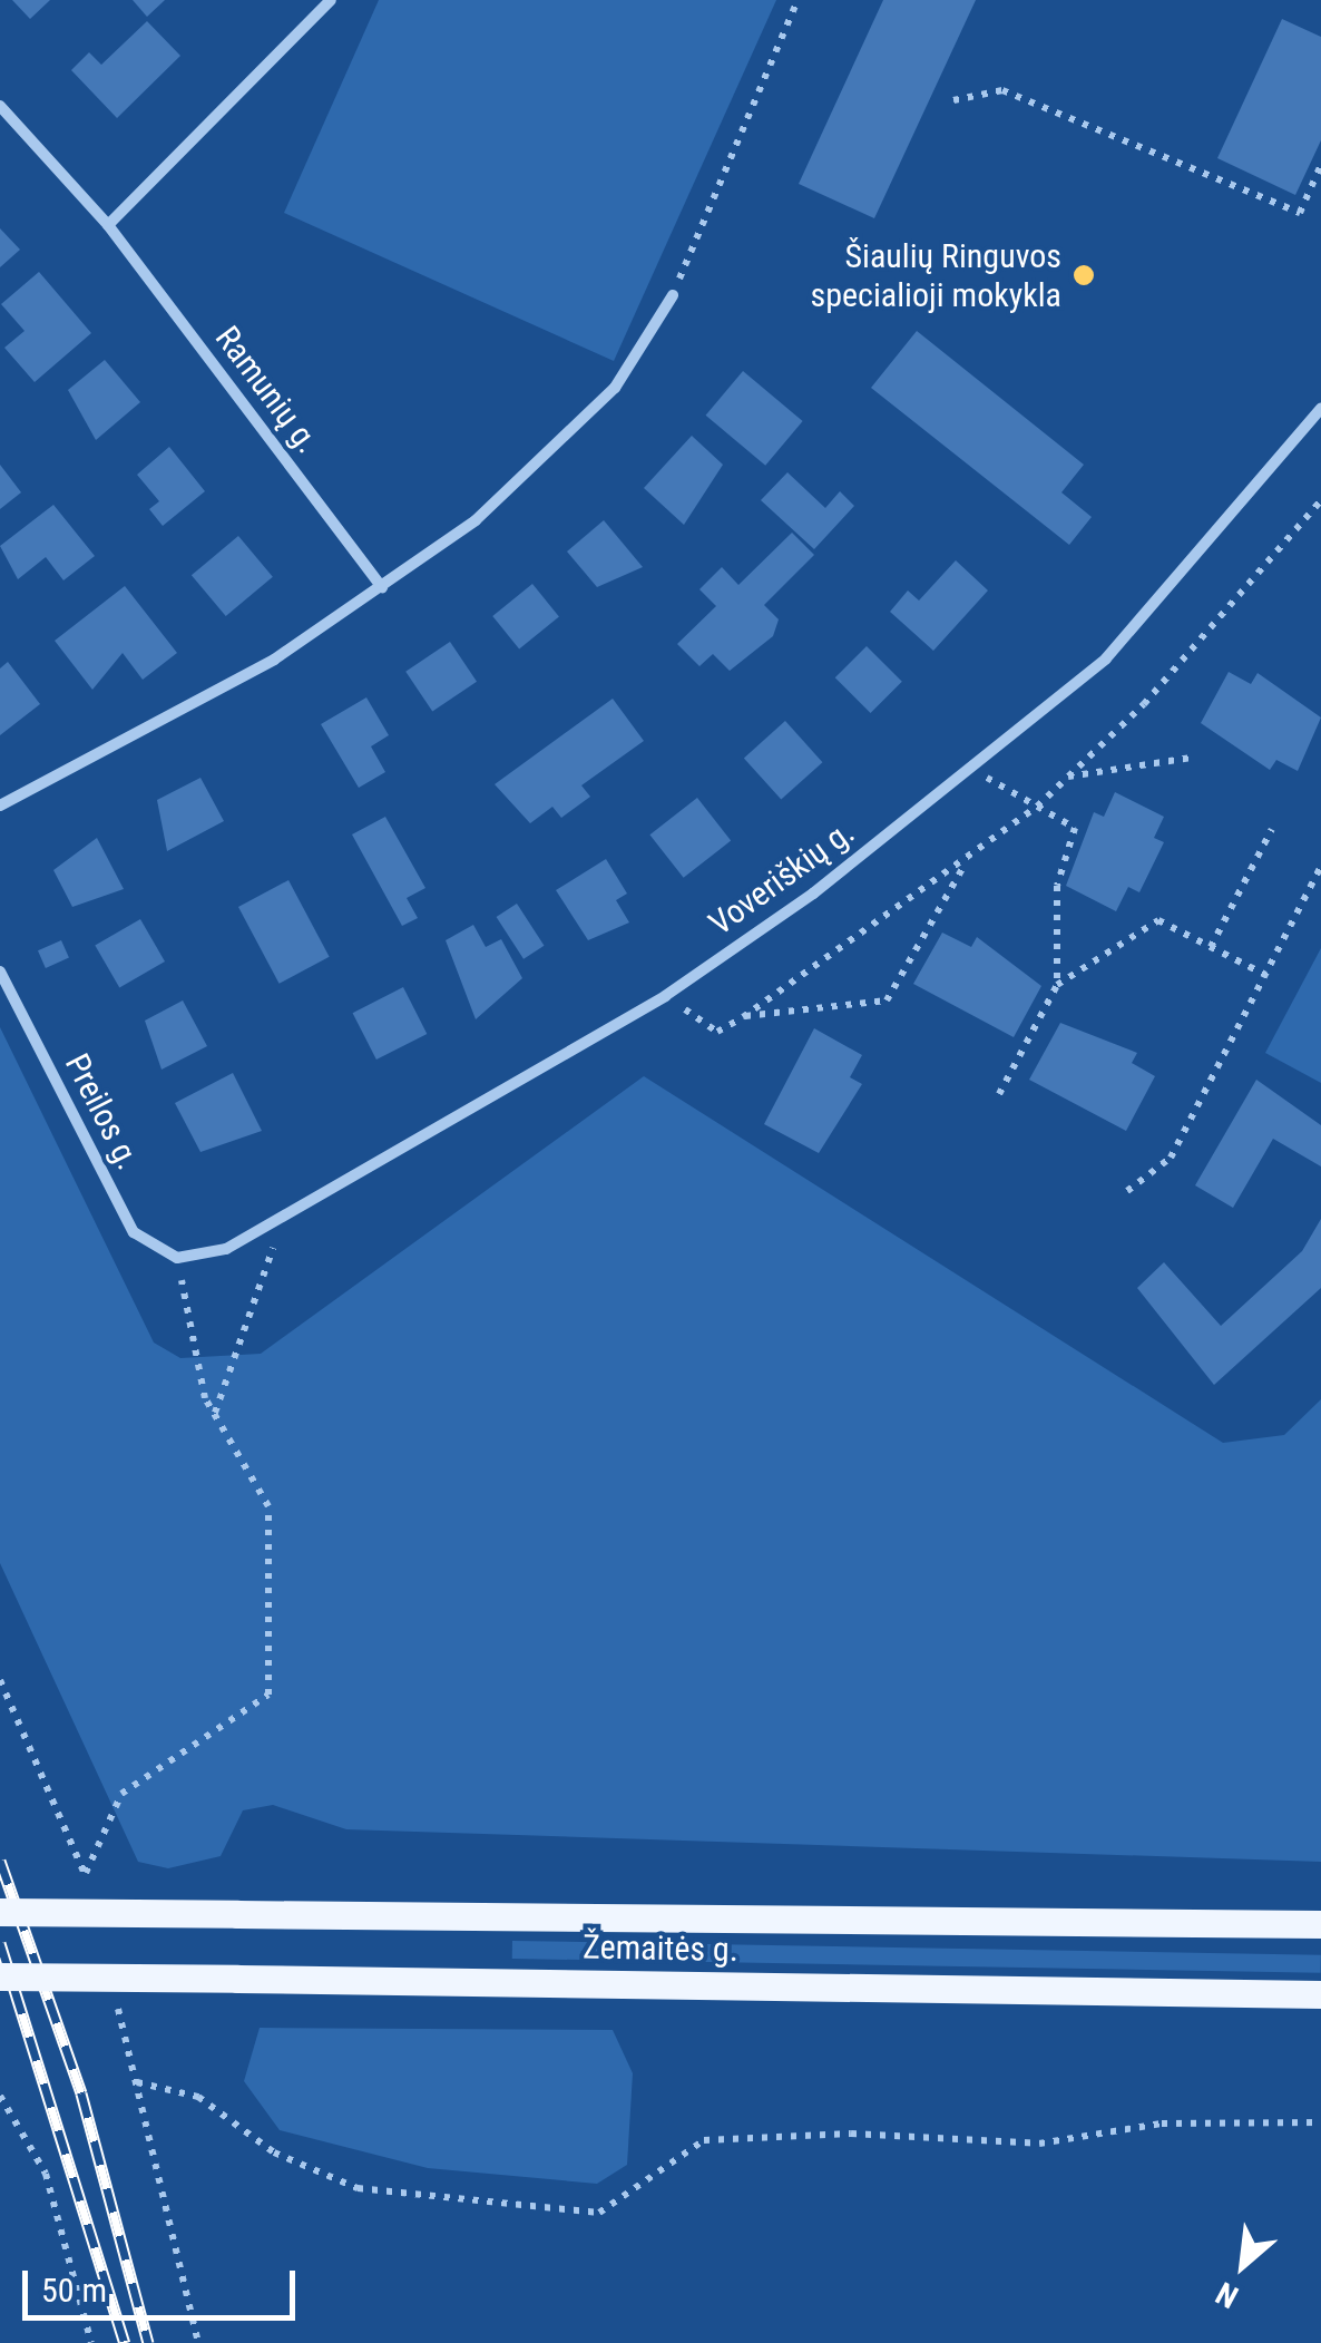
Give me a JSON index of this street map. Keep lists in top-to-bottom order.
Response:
{
  "streets": {
    "main road": ["Žemaitės g."],
    "street": ["Ramunių g.", "Voveriškių g.", "Preilos g."]
  },
  "crossings": [
    ["Voveriškių g.", "Preilos g."]
  ],
  "places": ["Šiaulių Ringuvos specialioji mokykla"],
  "scale_bar": "50 m",
  "north": "bottom left"
}
